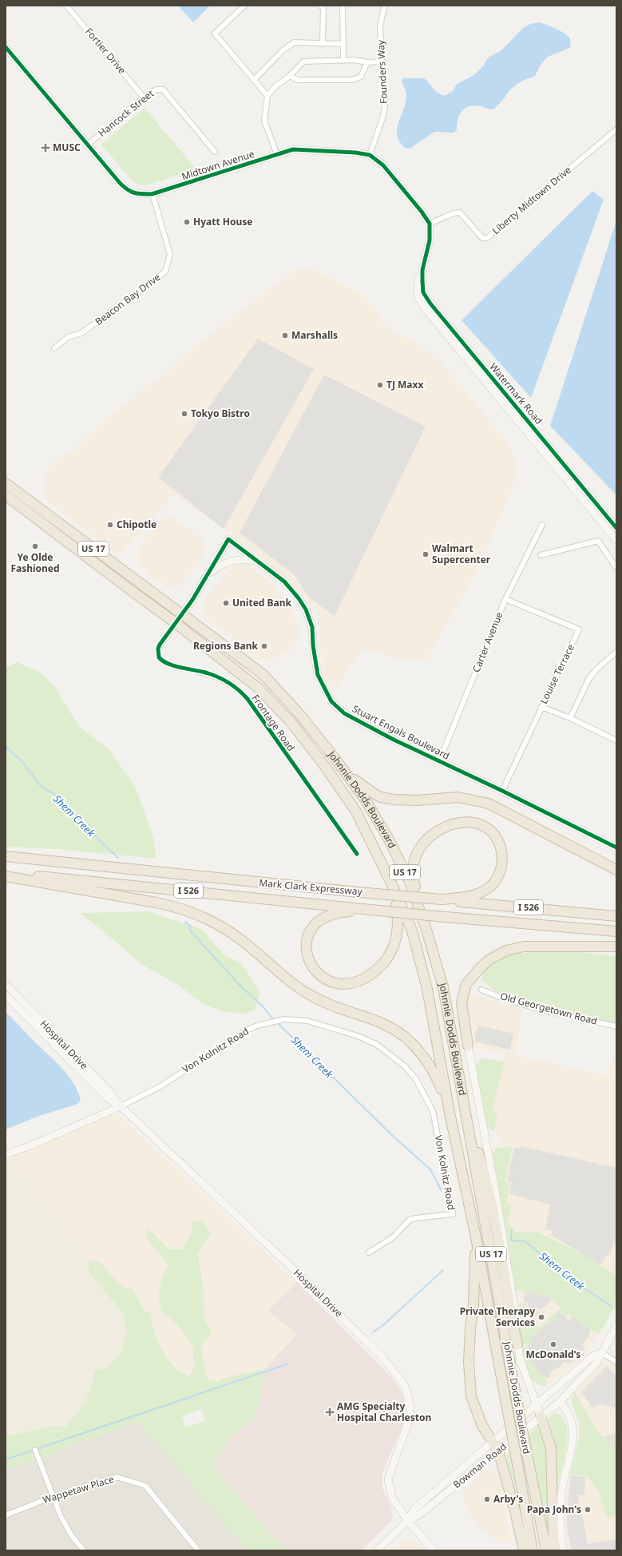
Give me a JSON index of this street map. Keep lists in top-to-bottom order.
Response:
{
  "streets": {
    "highway": [
      "US 17",
      "Johnnie Dodds Boulevard",
      "Mark Clark Expressway",
      "I 526"
    ],
    "street": [
      "Fortier Drive",
      "Founders Way",
      "Hancock Street",
      "Midtown Avenue",
      "Liberty Midtown Drive",
      "Beacon Bay Drive",
      "Watermark Road",
      "Carter Avenue",
      "Louise Terrace",
      "Frontage Road",
      "Stuart Engals Boulevard",
      "Old Georgetown Road",
      "Hospital Drive",
      "Von Kolnitz Road",
      "Bowman Road",
      "Wappetaw Place"
    ]
  },
  "crossings": [
    ["Fortier Drive", "Hancock Street"],
    ["Founders Way", "Midtown Avenue"],
    ["Hancock Street", "Midtown Avenue"],
    ["Midtown Avenue", "Liberty Midtown Drive"],
    ["Midtown Avenue", "Beacon Bay Drive"],
    ["US 17", "Frontage Road"],
    ["US 17", "Stuart Engals Boulevard"],
    ["US 17", "Johnnie Dodds Boulevard"],
    ["Carter Avenue", "Louise Terrace"],
    ["Carter Avenue", "Stuart Engals Boulevard"],
    ["Louise Terrace", "Stuart Engals Boulevard"],
    ["Frontage Road", "Stuart Engals Boulevard"],
    ["Frontage Road", "Johnnie Dodds Boulevard"],
    ["Stuart Engals Boulevard", "Johnnie Dodds Boulevard"],
    ["Johnnie Dodds Boulevard", "Bowman Road"],
    ["Hospital Drive", "Von Kolnitz Road"],
    ["Hospital Drive", "Bowman Road"]
  ],
  "water": ["Shem Creek"],
  "places": {
    "health": ["MUSC", "AMG Specialty Hospital Charleston"],
    "other": [
      "Hyatt House",
      "Marshalls",
      "TJ Maxx",
      "Tokyo Bistro",
      "Chipotle",
      "Ye Olde Fashioned",
      "Walmart Supercenter",
      "United Bank",
      "Regions Bank",
      "Private Therapy Services",
      "McDonald's",
      "Arby's",
      "Papa John's"
    ]
  }
}
